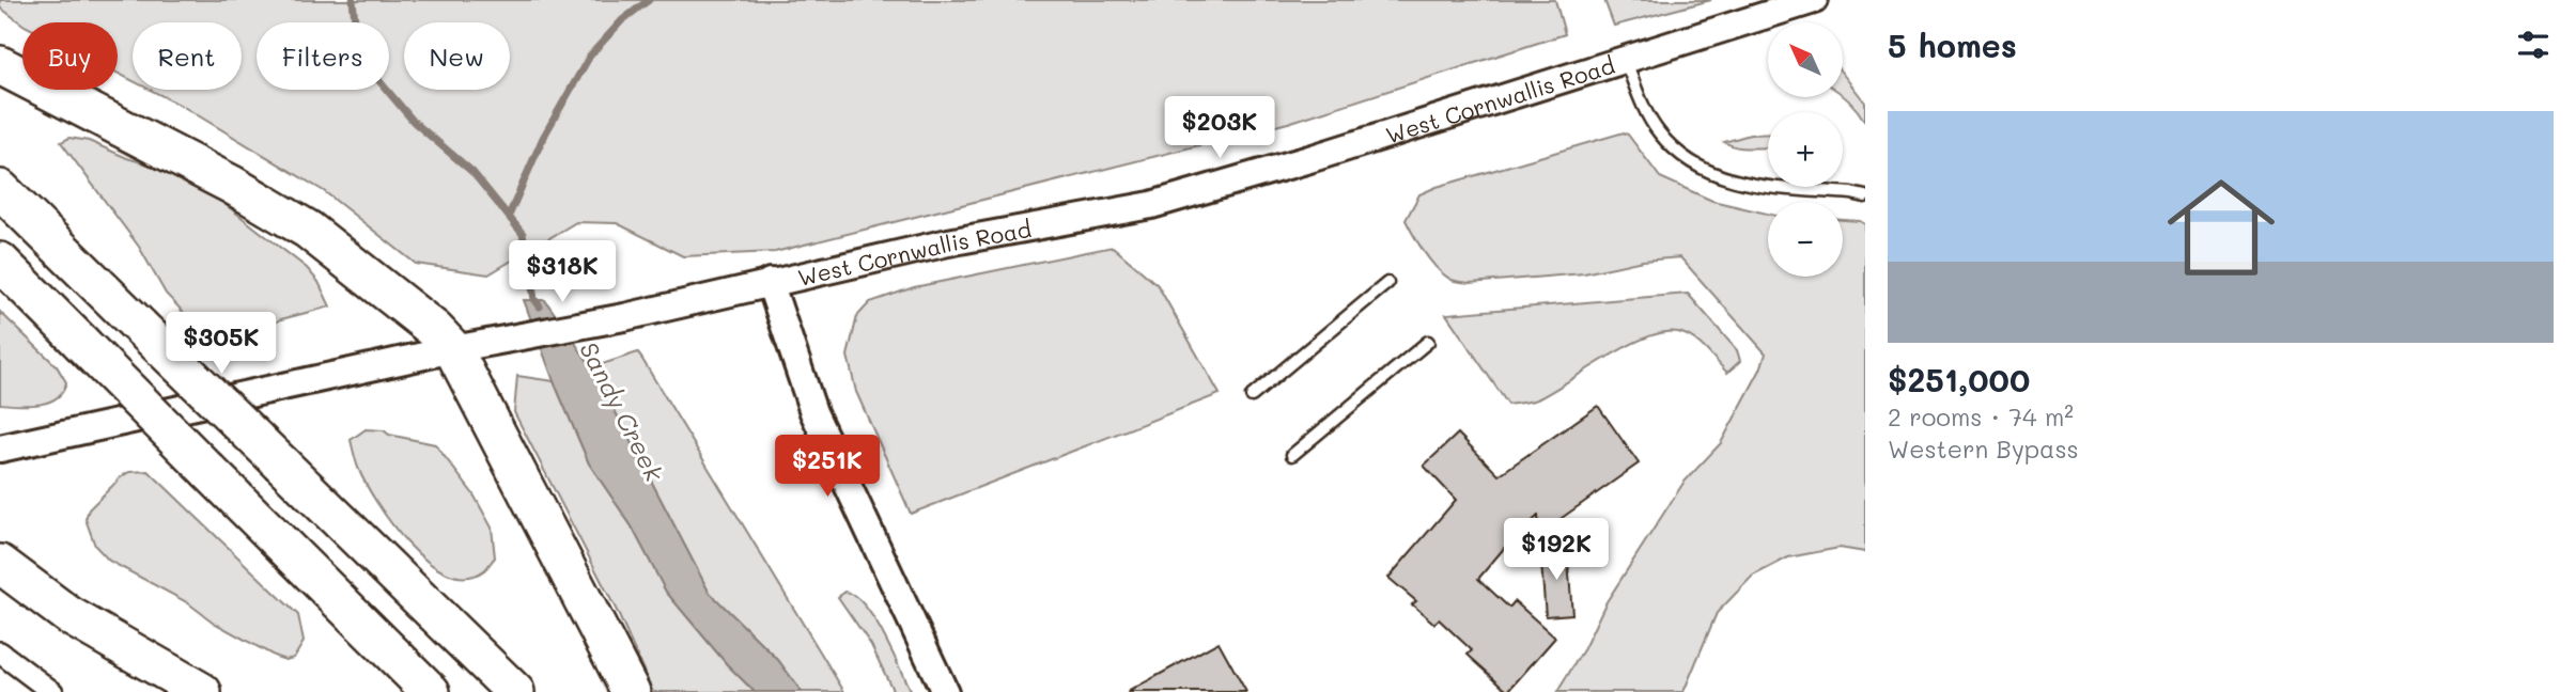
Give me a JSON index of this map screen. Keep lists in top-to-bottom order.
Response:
{
  "streets": {
    "street": ["West Cornwallis Road"]
  },
  "water": ["Sandy Creek"],
  "north": "top left",
  "page": {
    "heading": "5 homes",
    "map_buttons": ["+", "−"],
    "chip": [
      "Buy",
      "Rent",
      "Filters",
      "New"
    ],
    "list": [
      {
        "name": "$251,000",
        "note": "2 rooms · 74 m² · Western Bypass"
      }
    ],
    "price": [
      "$203K",
      "$318K",
      "$305K",
      "$251K",
      "$192K"
    ]
  }
}
